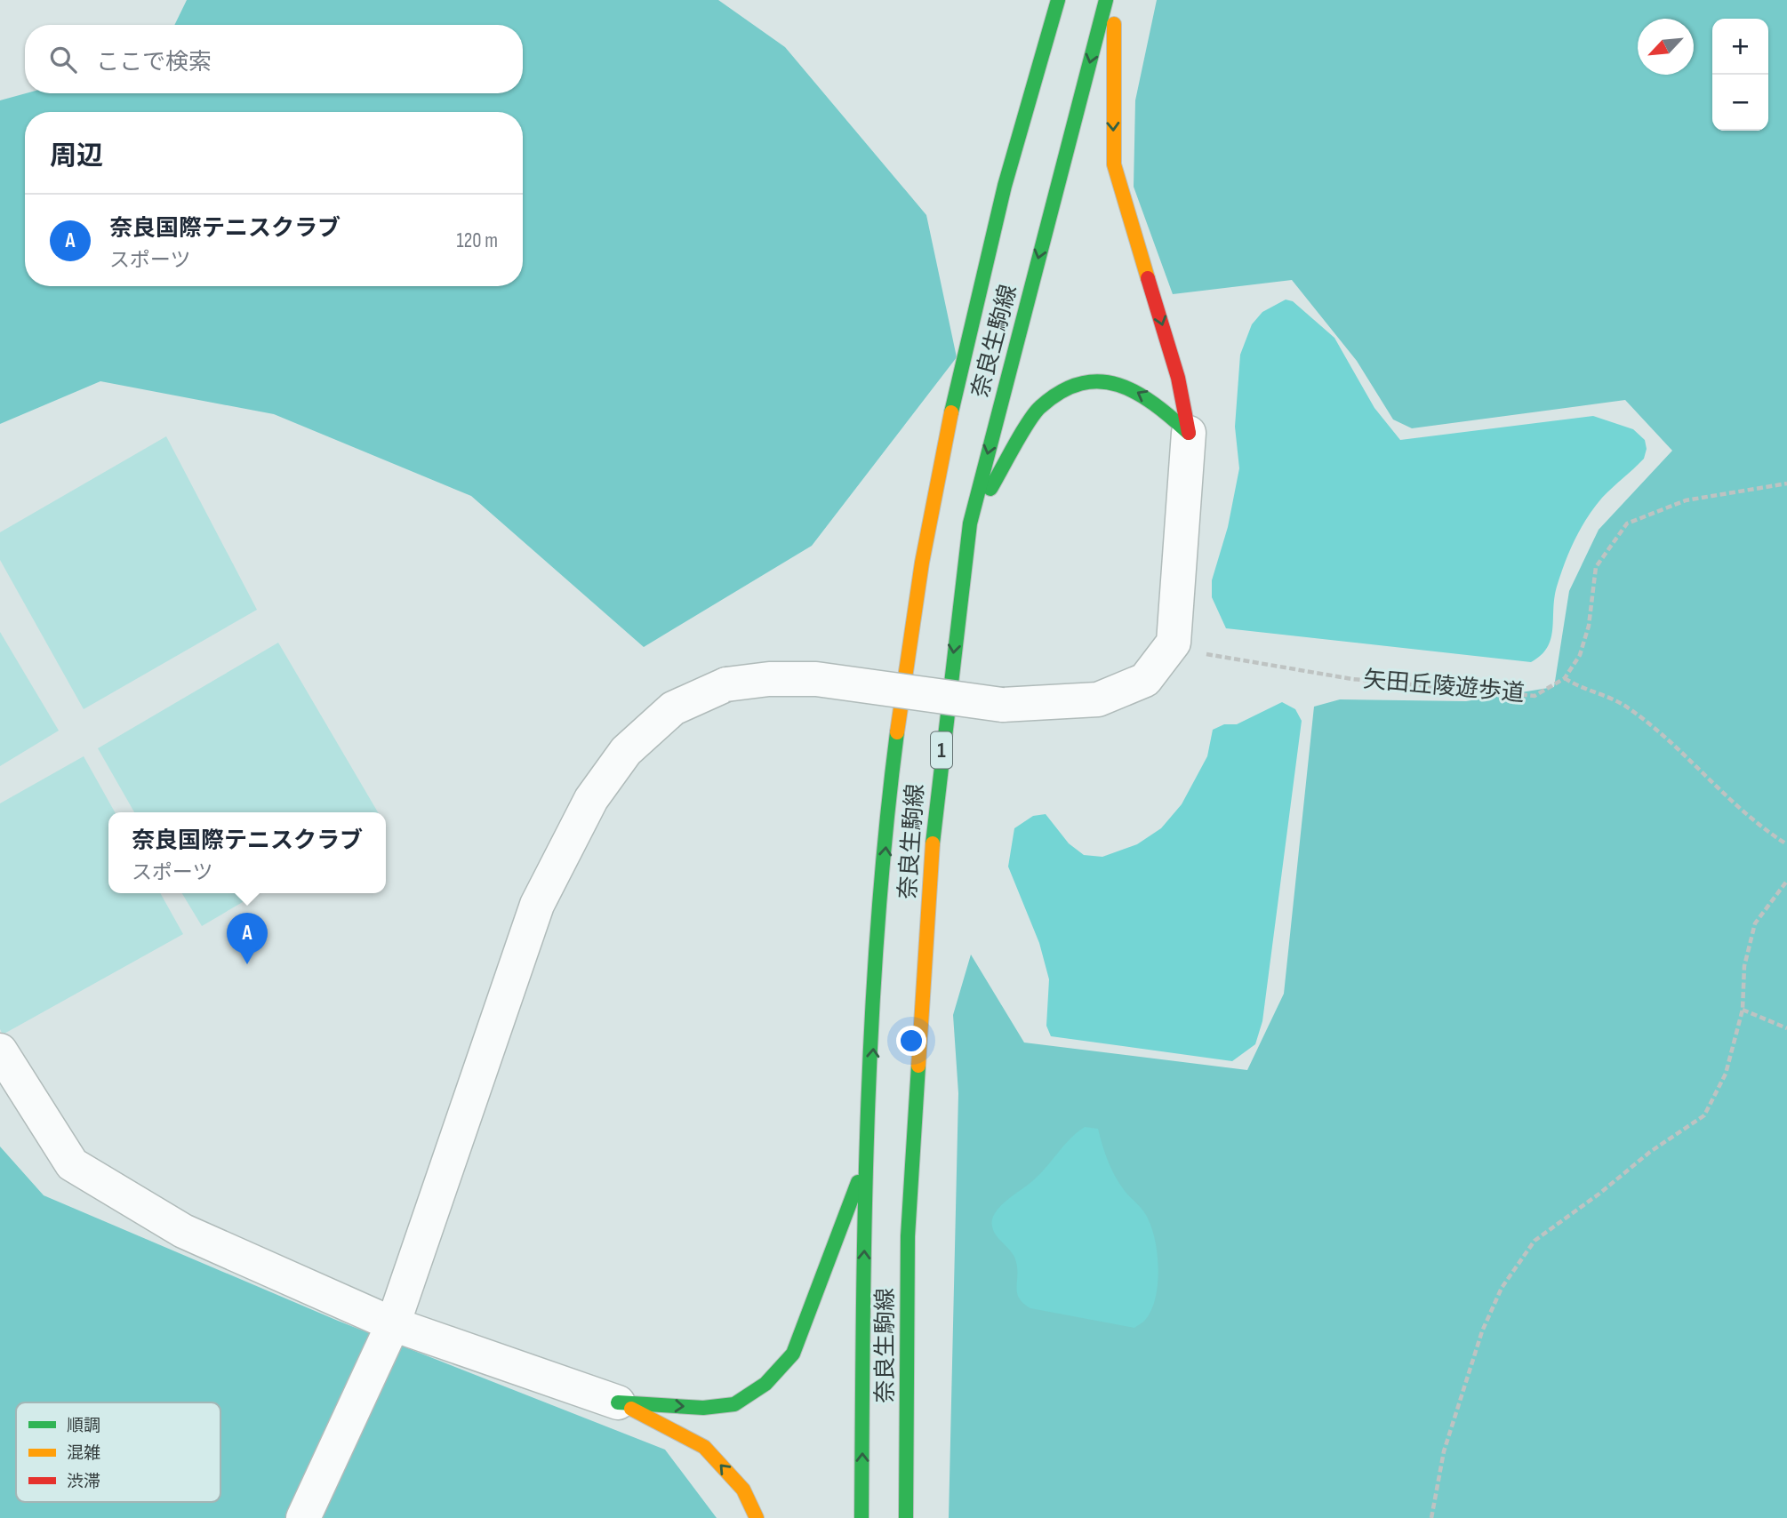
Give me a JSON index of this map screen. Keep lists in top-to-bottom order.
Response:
{
  "streets": {
    "main road": ["奈良生駒線", "1"],
    "path": ["矢田丘陵遊歩道"]
  },
  "legend": ["順調", "混雑", "渋滞"],
  "north": "bottom left",
  "page": {
    "map_buttons": ["+", "−"],
    "search": "ここで検索",
    "heading": "周辺",
    "list": [
      {
        "mark": "A",
        "name": "奈良国際テニスクラブ",
        "note": "スポーツ",
        "value": "120 m"
      }
    ],
    "popup": ["奈良国際テニスクラブ", "スポーツ"],
    "pins": "A"
  }
}
